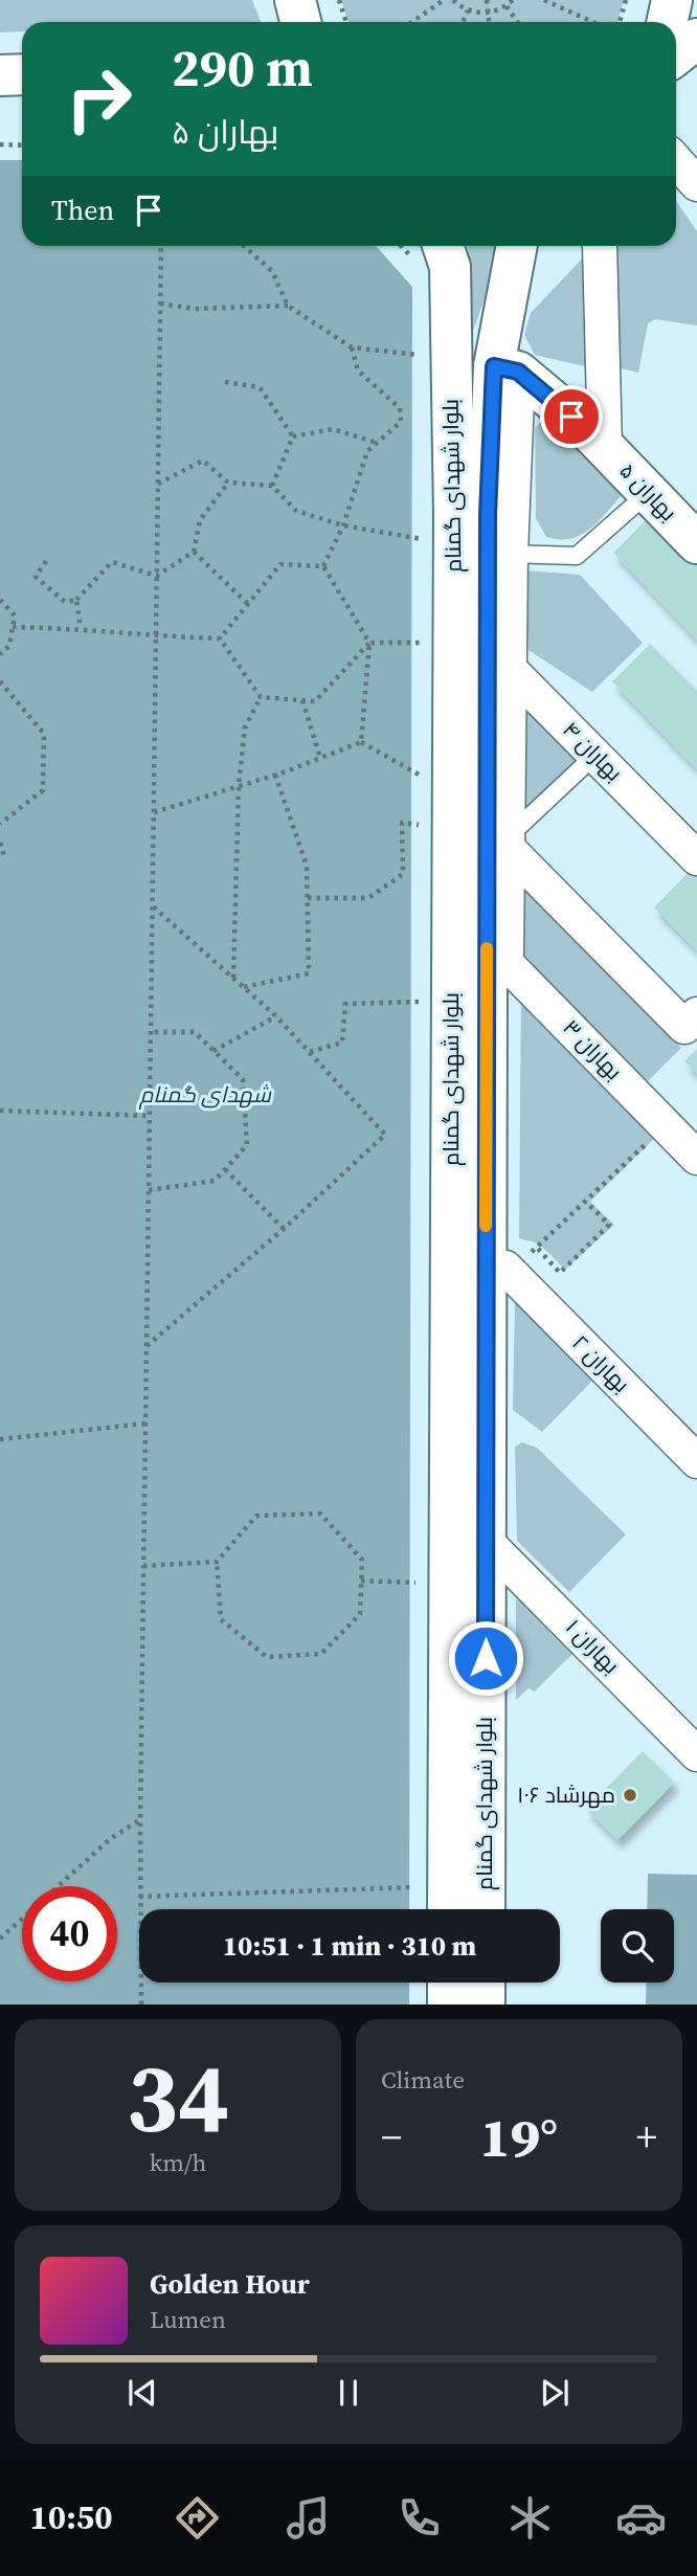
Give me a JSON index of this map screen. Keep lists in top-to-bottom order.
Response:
{
  "streets": {
    "street": [
      "بلوار شهدای گمنام",
      "بهاران ۵",
      "بهاران ۴",
      "بهاران ۳",
      "بهاران ۲",
      "بهاران ۱"
    ]
  },
  "crossings": [
    ["بلوار شهدای گمنام", "بهاران ۵"],
    ["بلوار شهدای گمنام", "بهاران ۴"],
    ["بلوار شهدای گمنام", "بهاران ۳"],
    ["بلوار شهدای گمنام", "بهاران ۱"]
  ],
  "parks": ["شهدای گمنام"],
  "places": ["مهرشاد ۱۰۶"],
  "page": {
    "turn": ["290 m", "بهاران ۵"],
    "then": "Then",
    "limit": "40",
    "trip": "10:51 · 1 min · 310 m",
    "tile": [
      ["34", "km/h"],
      "Climate"
    ],
    "heat": ["−", "19°", "+"],
    "song": ["Golden Hour", "Lumen"],
    "tabs": "10:50"
  }
}
